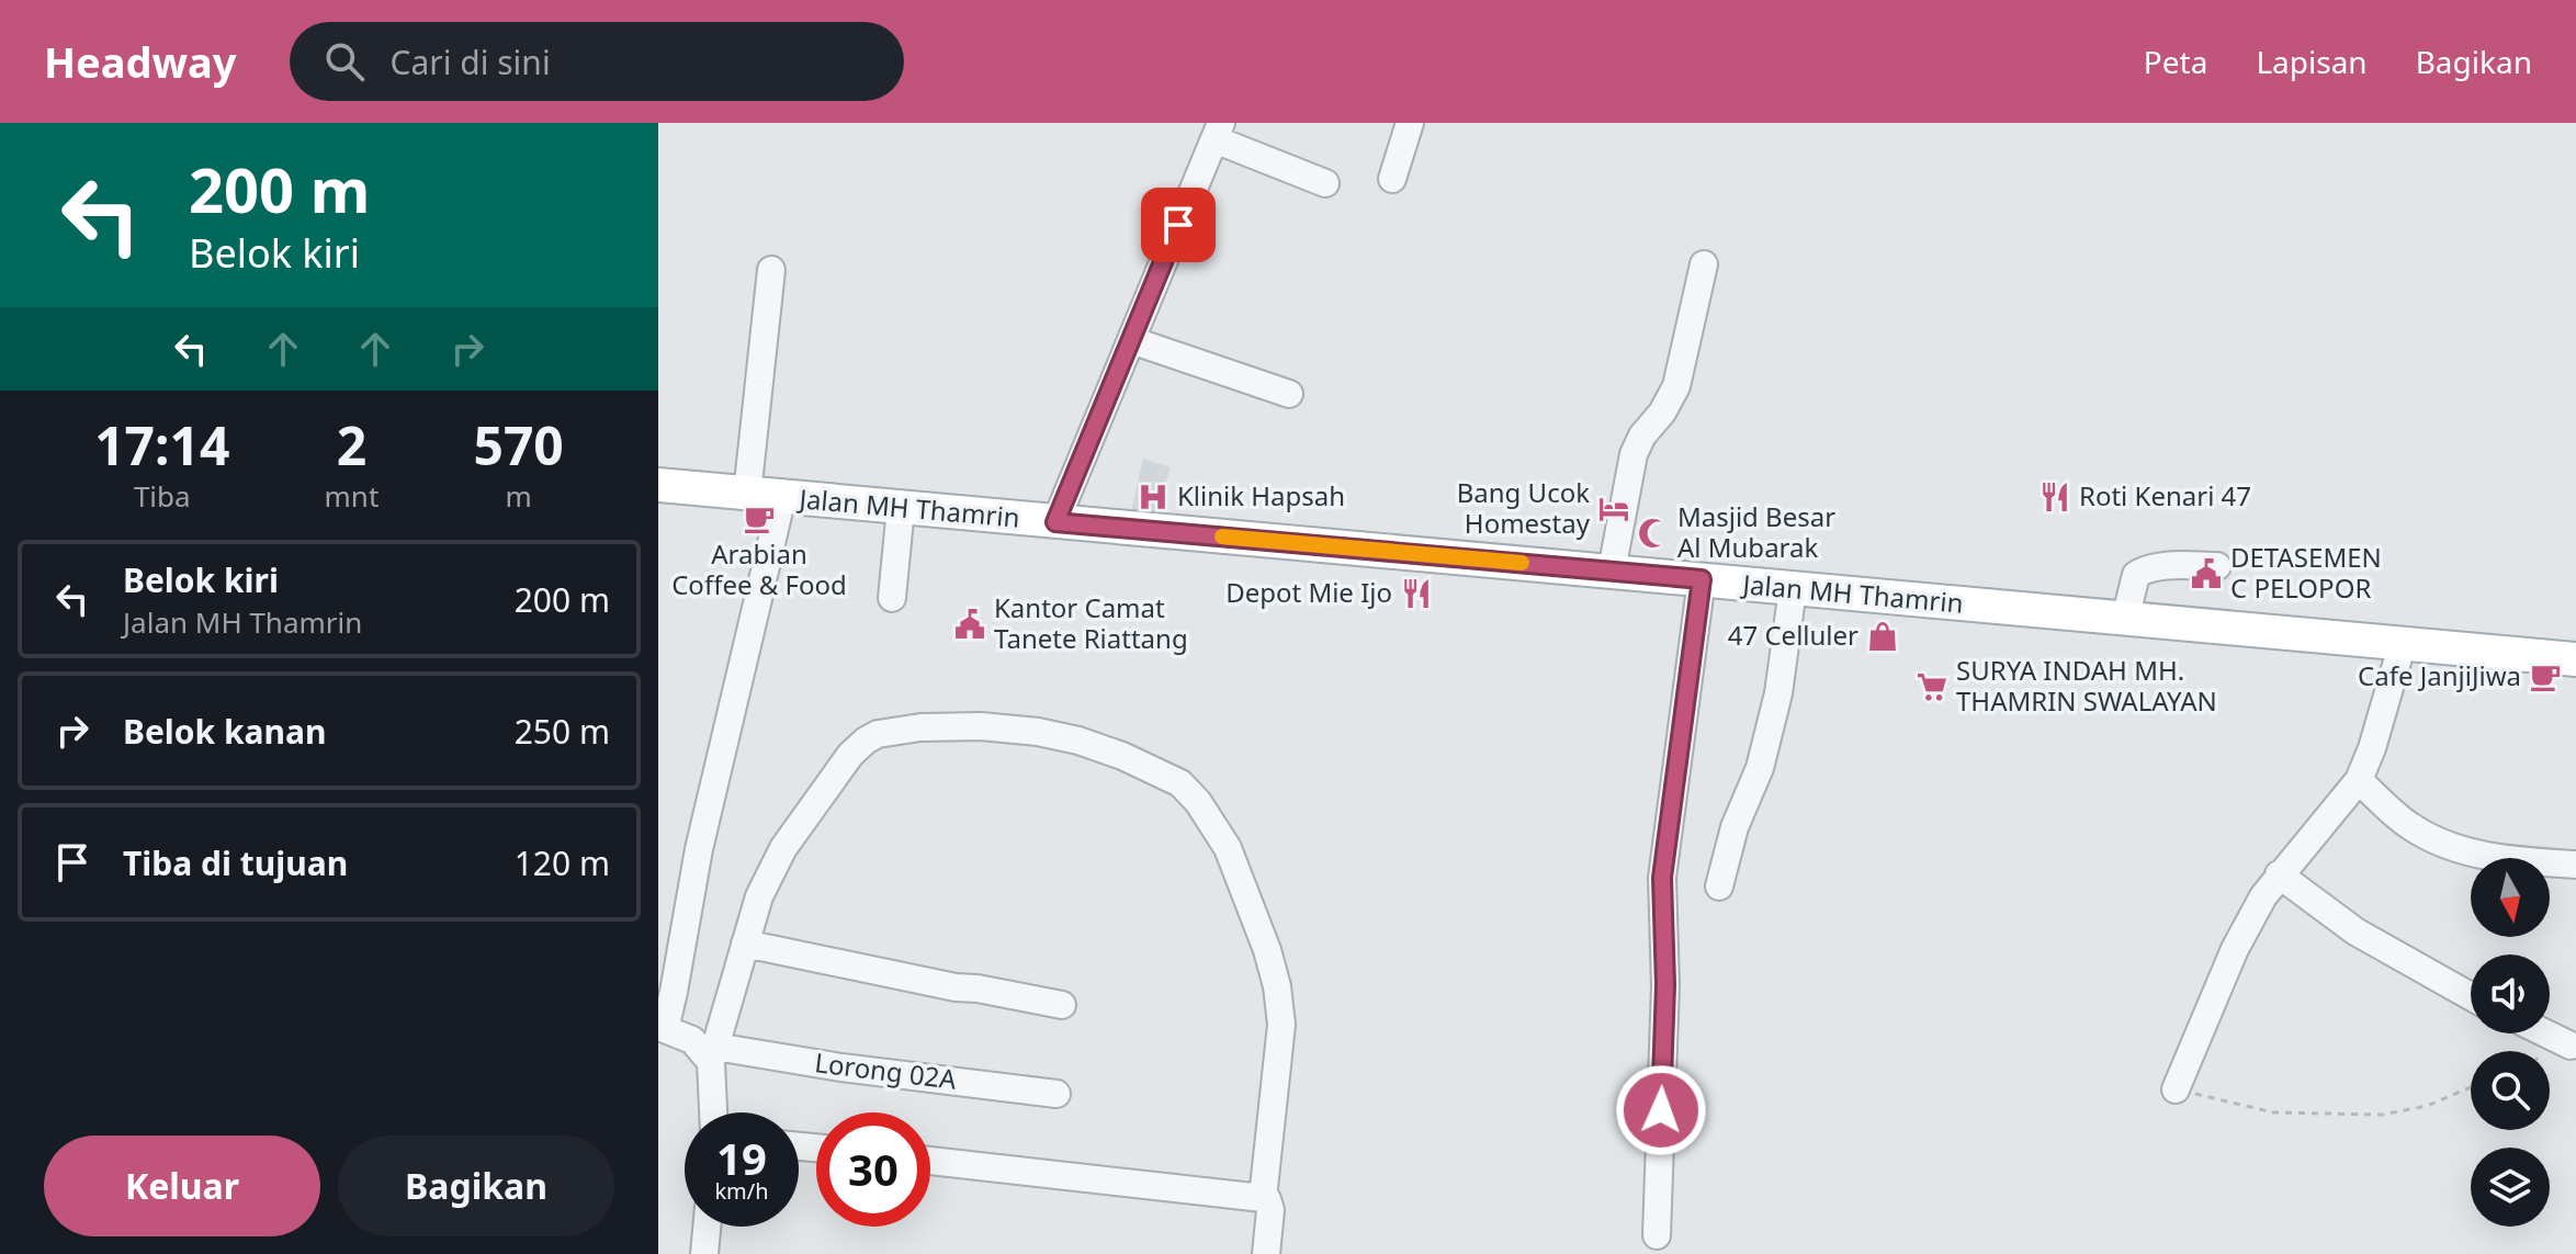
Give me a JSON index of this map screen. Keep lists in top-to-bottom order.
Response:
{
  "streets": {
    "main road": ["Jalan MH Thamrin"],
    "street": ["Lorong 02A"]
  },
  "places": {
    "hospital": ["Klinik Hapsah"],
    "restaurant": ["Roti Kenari 47", "Depot Mie Ijo"],
    "hotel": ["Bang Ucok Homestay"],
    "cafe": ["Arabian Coffee & Food", "Cafe JanjiJiwa"],
    "mosque": ["Masjid Besar Al Mubarak"],
    "public building": ["DETASEMEN C PELOPOR", "Kantor Camat Tanete Riattang"],
    "shop": ["47 Celluler"],
    "supermarket": ["SURYA INDAH MH. THAMRIN SWALAYAN"]
  },
  "north": "bottom",
  "page": {
    "header": "Headway",
    "search": "Cari di sini",
    "nav": ["Peta", "Lapisan", "Bagikan"],
    "turn": ["200 m", "Belok kiri"],
    "eta": [
      "17:14",
      "Tiba",
      "2",
      "mnt",
      "570",
      "m"
    ],
    "list": [
      {
        "name": "Belok kiri",
        "note": "Jalan MH Thamrin",
        "value": "200 m"
      },
      {
        "name": "Belok kanan",
        "value": "250 m"
      },
      {
        "name": "Tiba di tujuan",
        "value": "120 m"
      }
    ],
    "speed": "19 km/h",
    "limit": "30",
    "buttons": ["Keluar", "Bagikan"]
  }
}
